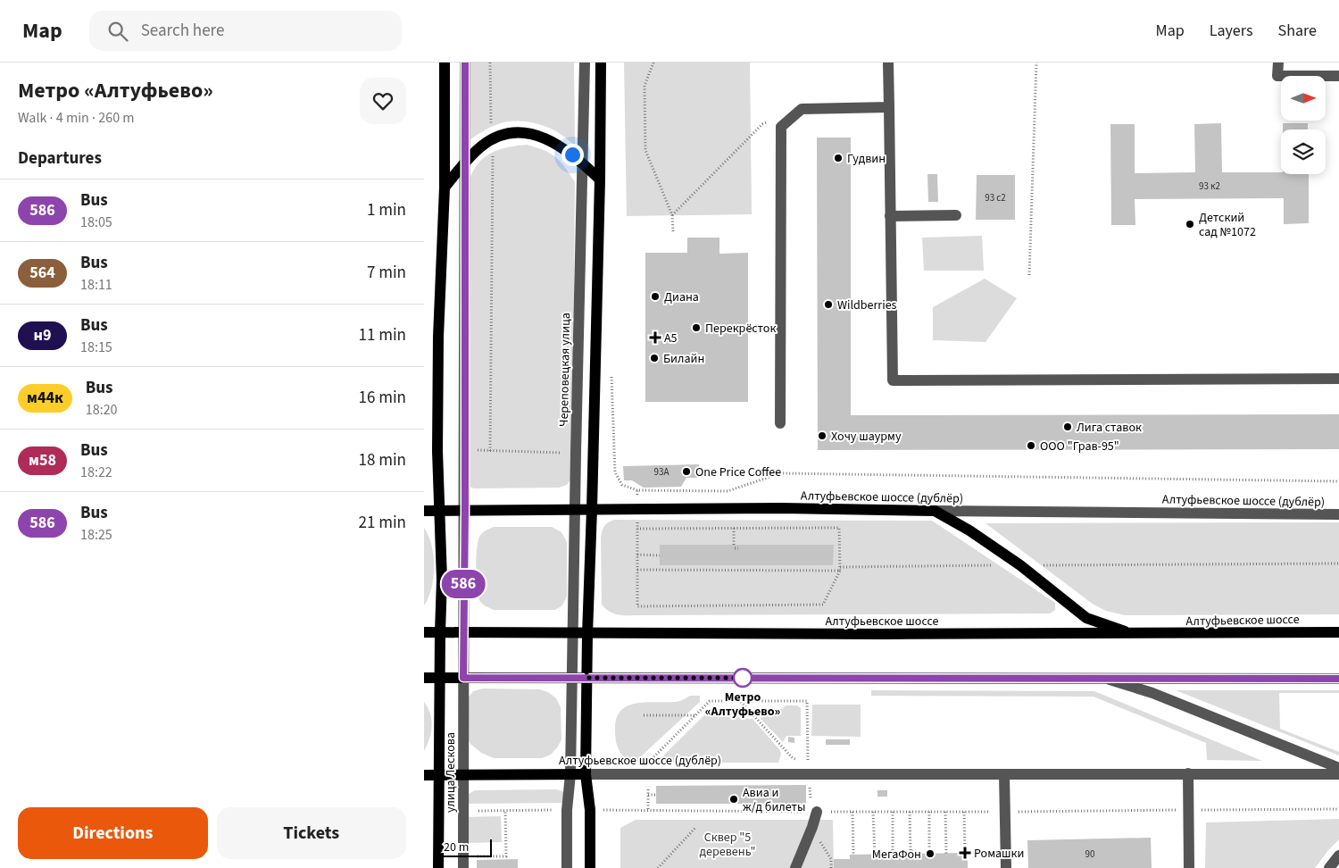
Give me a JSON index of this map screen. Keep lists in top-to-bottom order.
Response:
{
  "streets": {
    "main road": ["Алтуфьевское шоссе (дублёр)", "Алтуфьевское шоссе", "улица Лескова"],
    "street": ["Череповецкая улица"]
  },
  "crossings": [
    ["Череповецкая улица", "Алтуфьевское шоссе (дублёр)"],
    ["Череповецкая улица", "Алтуфьевское шоссе"],
    ["Алтуфьевское шоссе (дублёр)", "улица Лескова"]
  ],
  "parks": ["Сквер \"5 деревень\""],
  "places": {
    "other": [
      "Гудвин",
      "Детский сад №1072",
      "Диана",
      "Wildberries",
      "Перекрёсток",
      "Билайн",
      "Лига ставок",
      "Хочу шаурму",
      "ООО \"Грав-95\"",
      "One Price Coffee",
      "Метро «Алтуфьево»",
      "Авиа и ж/д билеты",
      "МегаФон"
    ],
    "health": ["А5", "Ромашки"]
  },
  "lines": ["bus line 586"],
  "house_numbers": [
    "93 к2",
    "93 с2",
    "93А",
    "90"
  ],
  "scale_bar": "20 m",
  "north": "right",
  "page": {
    "header": "Map",
    "search": "Search here",
    "nav": ["Map", "Layers", "Share"],
    "heading": [
      ["Метро «Алтуфьево»", "Walk · 4 min · 260 m"],
      "Departures"
    ],
    "on_map": "586",
    "list": [
      {
        "mark": "586",
        "name": "Bus",
        "note": "18:05",
        "value": "1 min"
      },
      {
        "mark": "564",
        "name": "Bus",
        "note": "18:11",
        "value": "7 min"
      },
      {
        "mark": "н9",
        "name": "Bus",
        "note": "18:15",
        "value": "11 min"
      },
      {
        "mark": "м44к",
        "name": "Bus",
        "note": "18:20",
        "value": "16 min"
      },
      {
        "mark": "м58",
        "name": "Bus",
        "note": "18:22",
        "value": "18 min"
      },
      {
        "mark": "586",
        "name": "Bus",
        "note": "18:25",
        "value": "21 min"
      }
    ],
    "buttons": ["Directions", "Tickets"],
    "scale": "20 m"
  }
}
